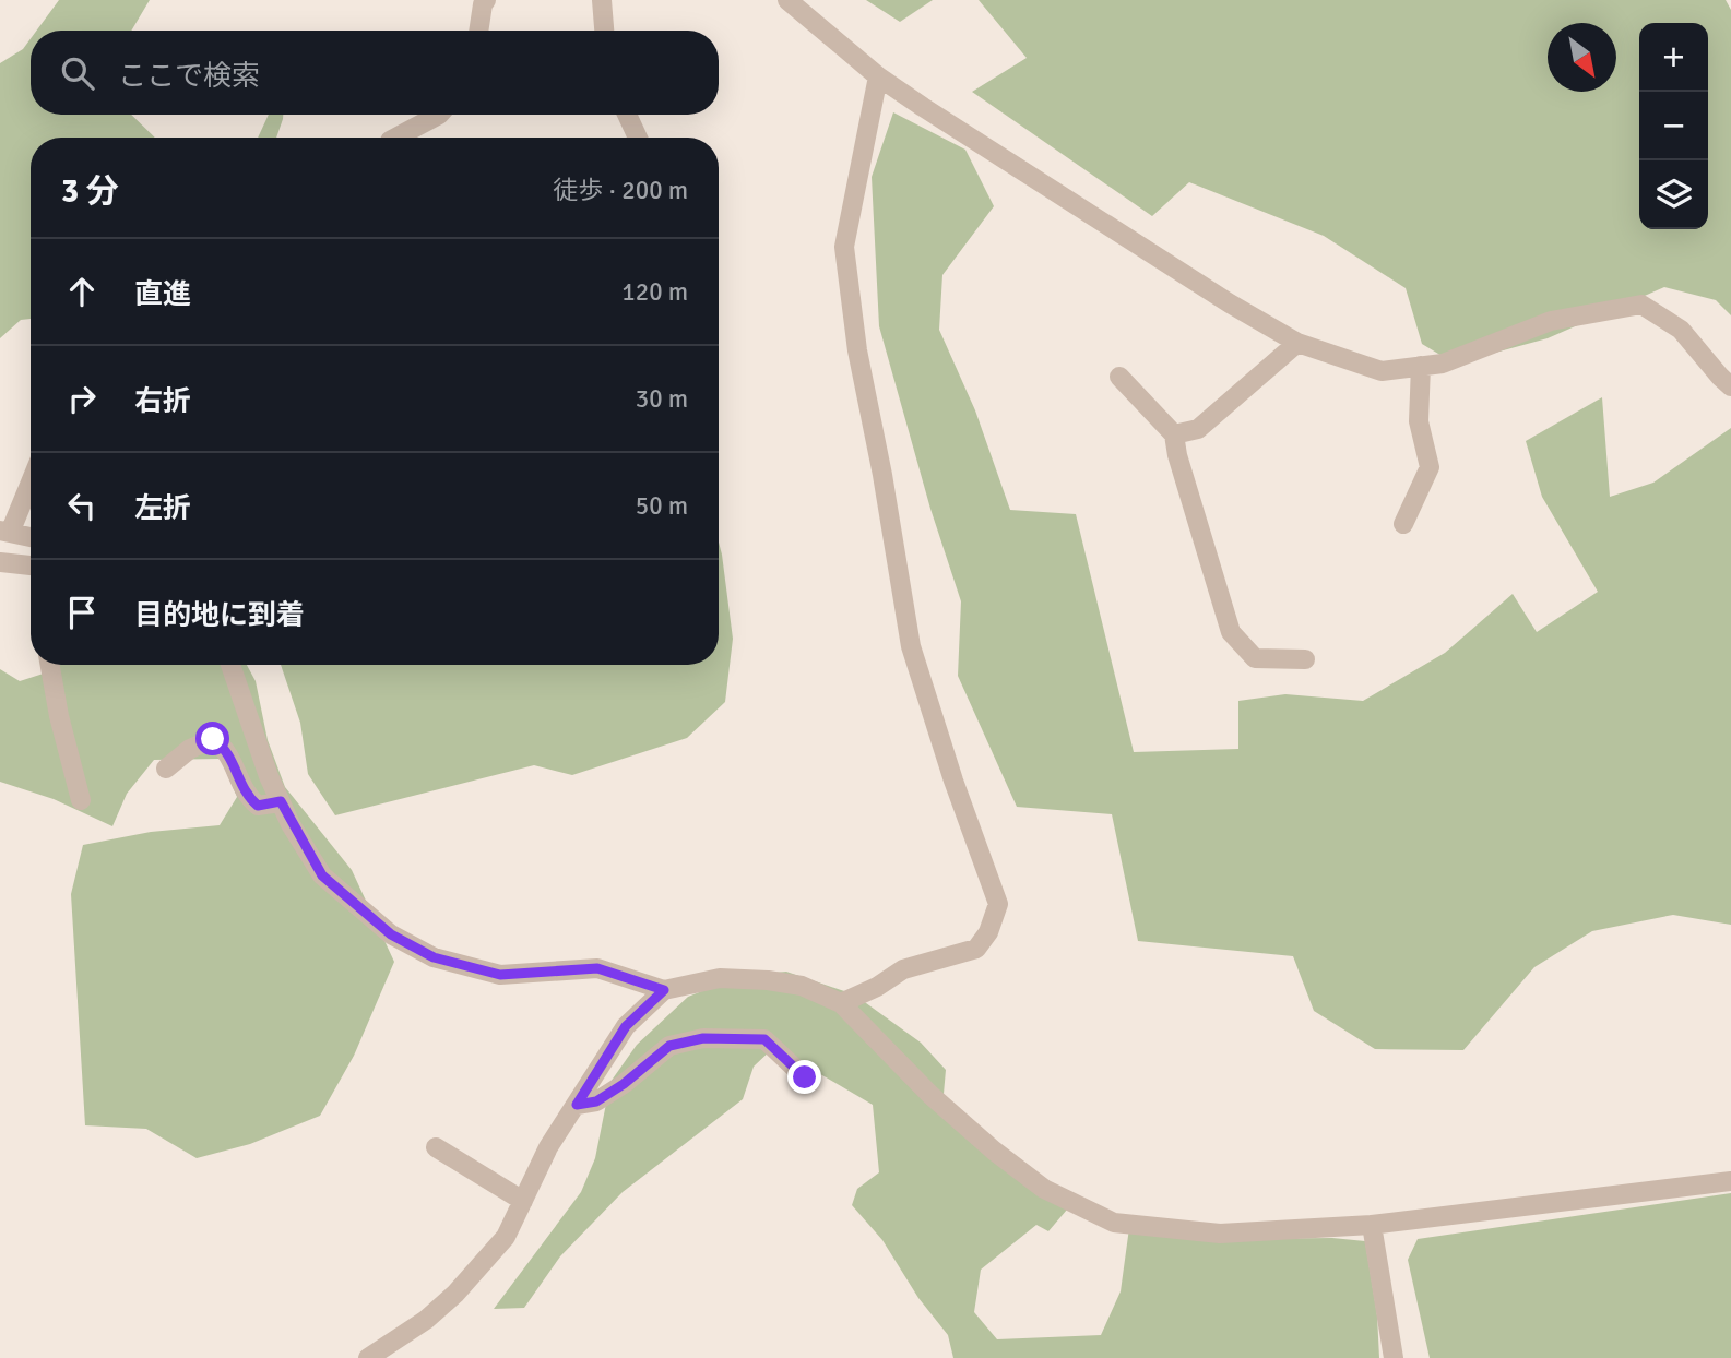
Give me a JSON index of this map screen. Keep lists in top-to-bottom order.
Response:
{
  "north": "bottom right",
  "page": {
    "map_buttons": ["+", "−"],
    "search": "ここで検索",
    "heading": ["3 分", "徒歩 · 200 m"],
    "list": [
      ["直進", "120 m"],
      ["右折", "30 m"],
      ["左折", "50 m"],
      "目的地に到着"
    ]
  }
}
